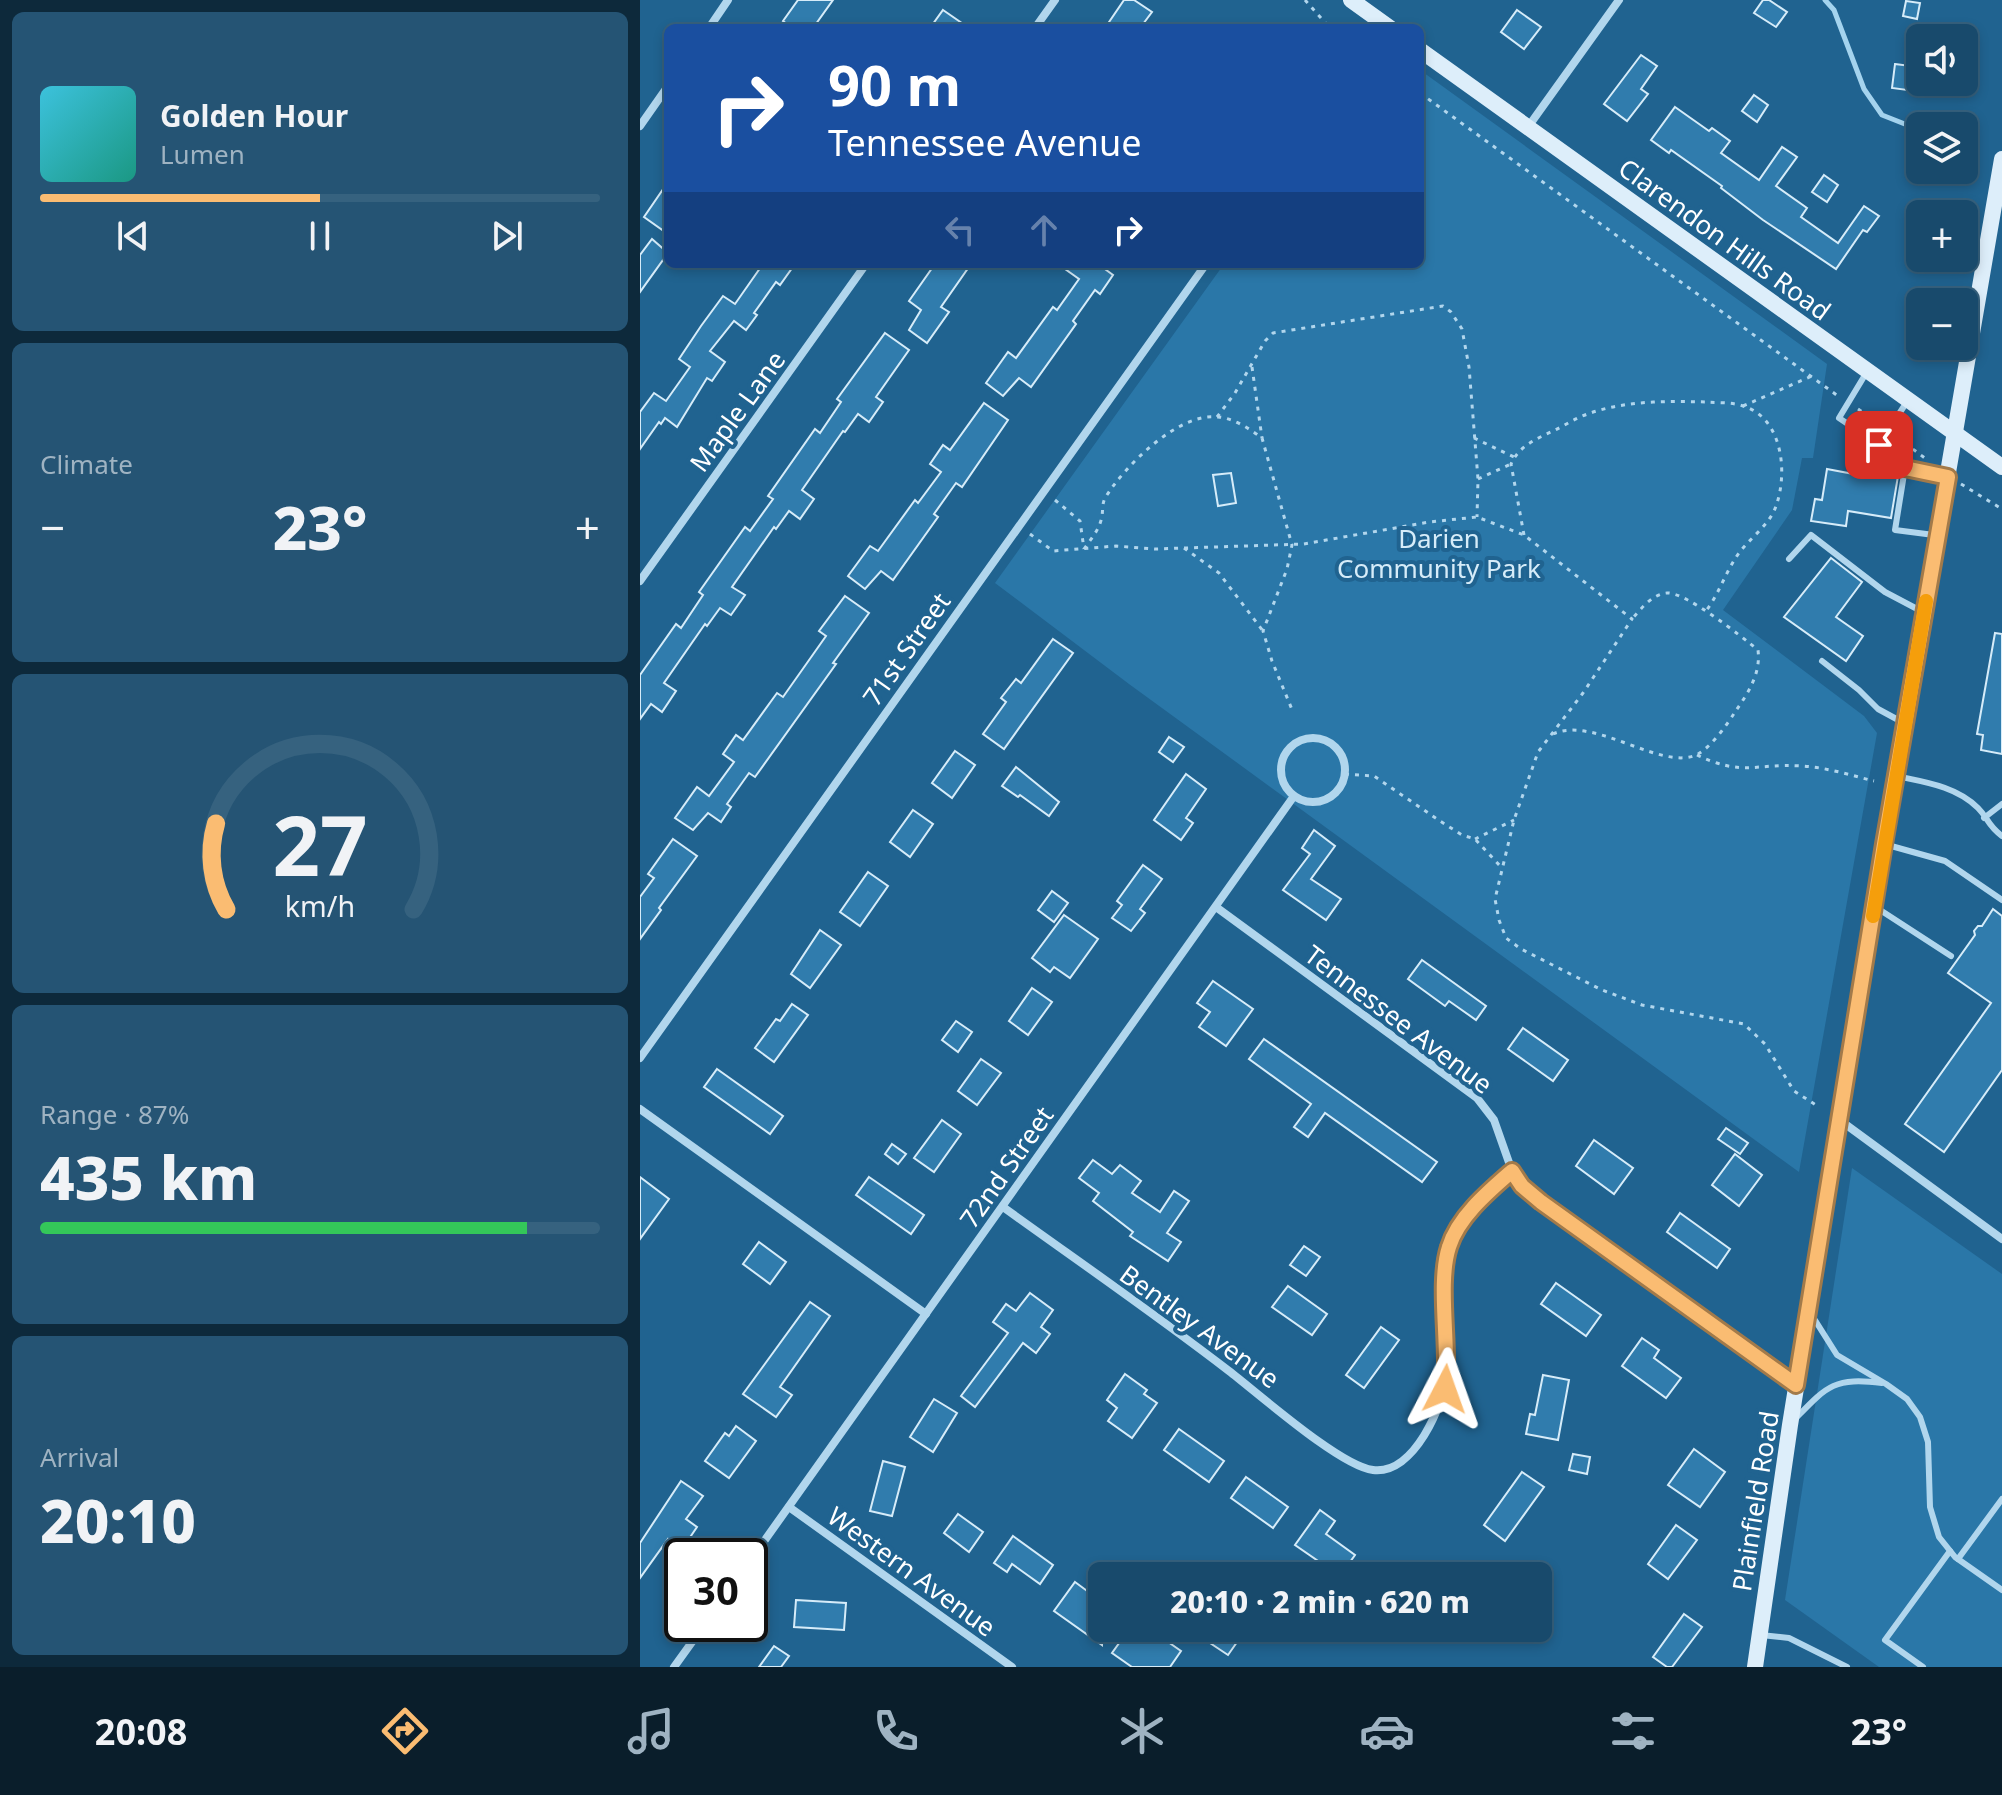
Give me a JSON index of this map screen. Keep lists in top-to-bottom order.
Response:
{
  "streets": {
    "main road": ["Clarendon Hills Road", "Plainfield Road"],
    "street": [
      "Maple Lane",
      "71st Street",
      "Tennessee Avenue",
      "72nd Street",
      "Bentley Avenue",
      "Western Avenue"
    ]
  },
  "crossings": [
    ["Clarendon Hills Road", "Plainfield Road"],
    ["Tennessee Avenue", "72nd Street"],
    ["Tennessee Avenue", "Bentley Avenue"],
    ["Tennessee Avenue", "Plainfield Road"],
    ["72nd Street", "Bentley Avenue"],
    ["72nd Street", "Western Avenue"]
  ],
  "parks": ["Darien Community Park"],
  "page": {
    "map_buttons": ["+", "−"],
    "turn": ["90 m", "Tennessee Avenue"],
    "song": ["Golden Hour", "Lumen"],
    "tile": [
      "Climate",
      ["Range · 87%", "435 km"],
      ["Arrival", "20:10"]
    ],
    "heat": ["−", "23°", "+"],
    "limit": "30",
    "trip": "20:10 · 2 min · 620 m",
    "tabs": ["20:08", "23°"],
    "gauge": ["27", "km/h"]
  }
}
